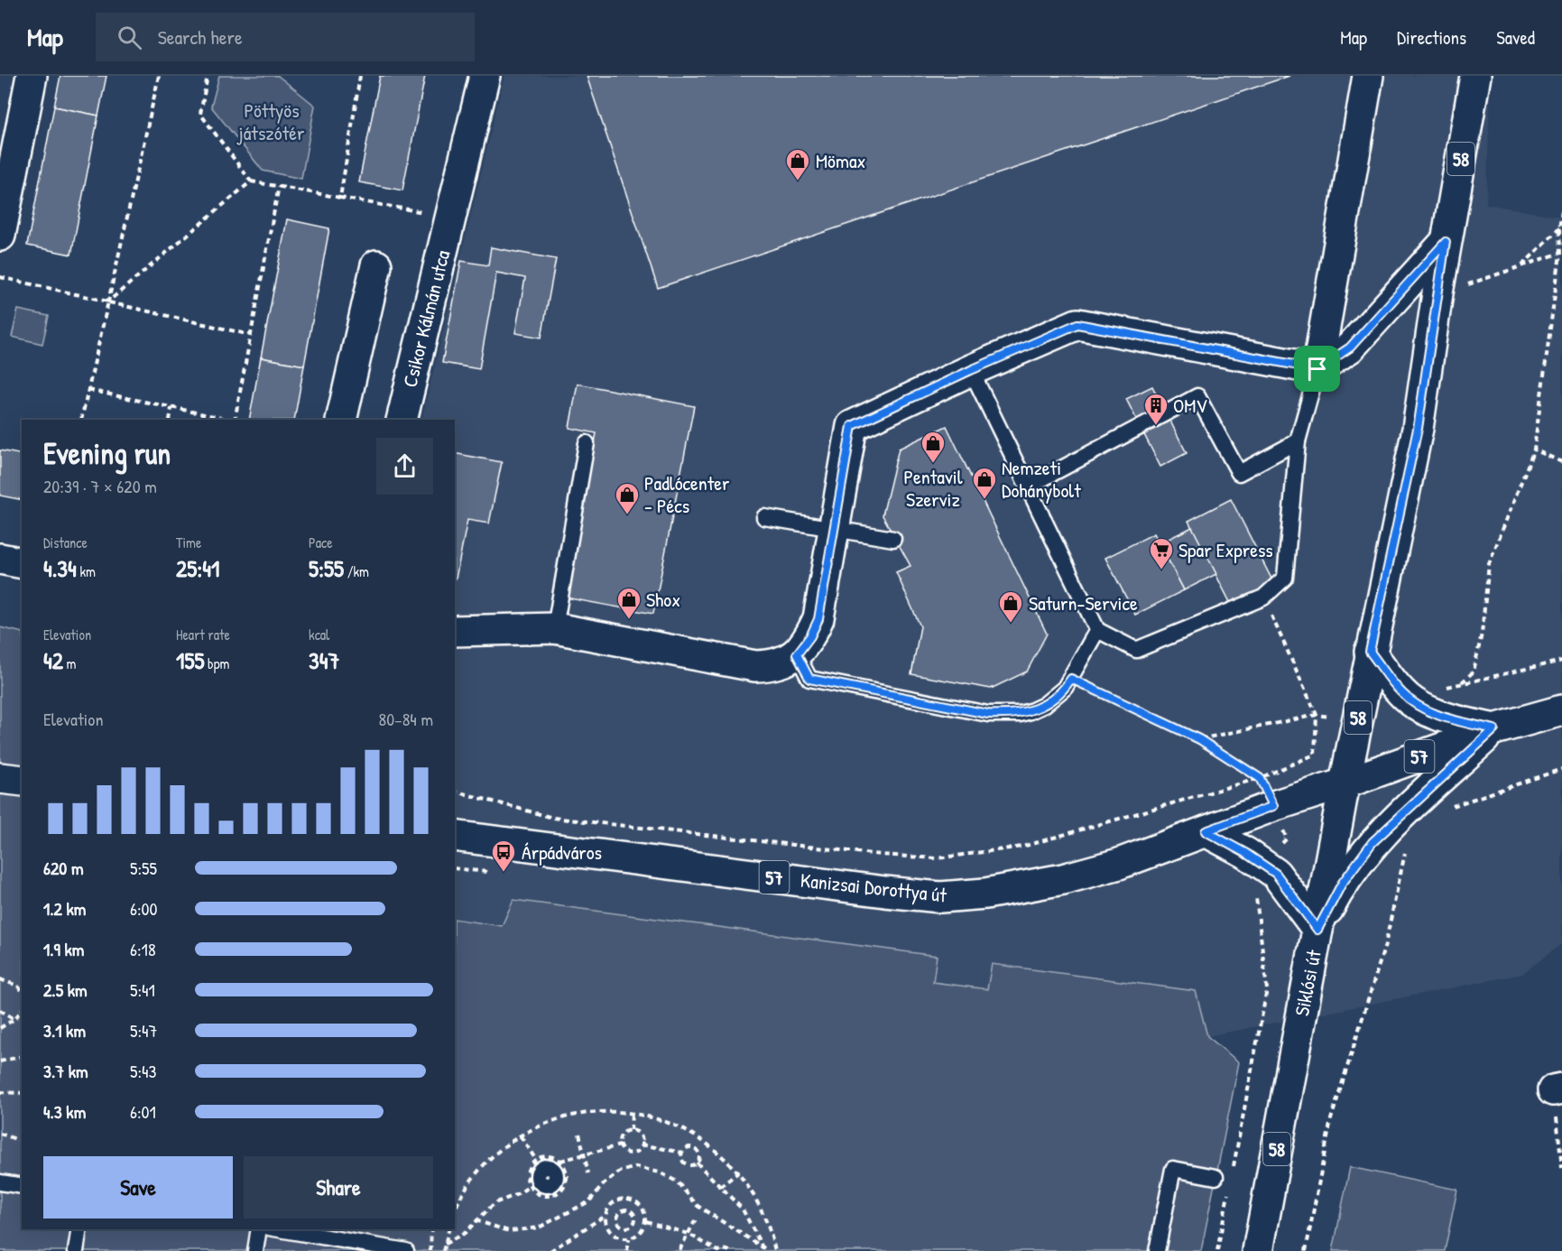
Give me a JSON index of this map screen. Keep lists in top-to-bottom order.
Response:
{
  "streets": {
    "main road": [
      "58",
      "Csikor Kálmán utca",
      "57",
      "Kanizsai Dorottya út",
      "Siklósi út"
    ]
  },
  "crossings": [
    ["58", "Siklósi út"],
    ["57", "Kanizsai Dorottya út"],
    ["57", "Siklósi út"],
    ["Kanizsai Dorottya út", "Siklósi út"]
  ],
  "parks": ["Pöttyös játszótér"],
  "places": {
    "shop": [
      "Mömax",
      "Pentavil Szerviz",
      "Nemzeti Dohánybolt",
      "Padlócenter - Pécs",
      "Shox",
      "Saturn-Service"
    ],
    "building": ["OMV"],
    "supermarket": ["Spar Express"],
    "bus stop": ["Árpádváros"]
  },
  "page": {
    "header": "Map",
    "search": "Search here",
    "nav": ["Map", "Directions", "Saved"],
    "heading": ["Evening run", "20:39 · 7 × 620 m"],
    "stats": [
      ["Distance", "4.34 km"],
      ["Time", "25:41"],
      ["Pace", "5:55 /km"],
      ["Elevation", "42 m"],
      ["Heart rate", "155 bpm"],
      ["kcal", "347"]
    ],
    "chart": ["Elevation", "80–84 m"],
    "list": [
      {
        "name": "620 m",
        "note": "5:55"
      },
      {
        "name": "1.2 km",
        "note": "6:00"
      },
      {
        "name": "1.9 km",
        "note": "6:18"
      },
      {
        "name": "2.5 km",
        "note": "5:41"
      },
      {
        "name": "3.1 km",
        "note": "5:47"
      },
      {
        "name": "3.7 km",
        "note": "5:43"
      },
      {
        "name": "4.3 km",
        "note": "6:01"
      }
    ],
    "buttons": ["Save", "Share"]
  }
}
